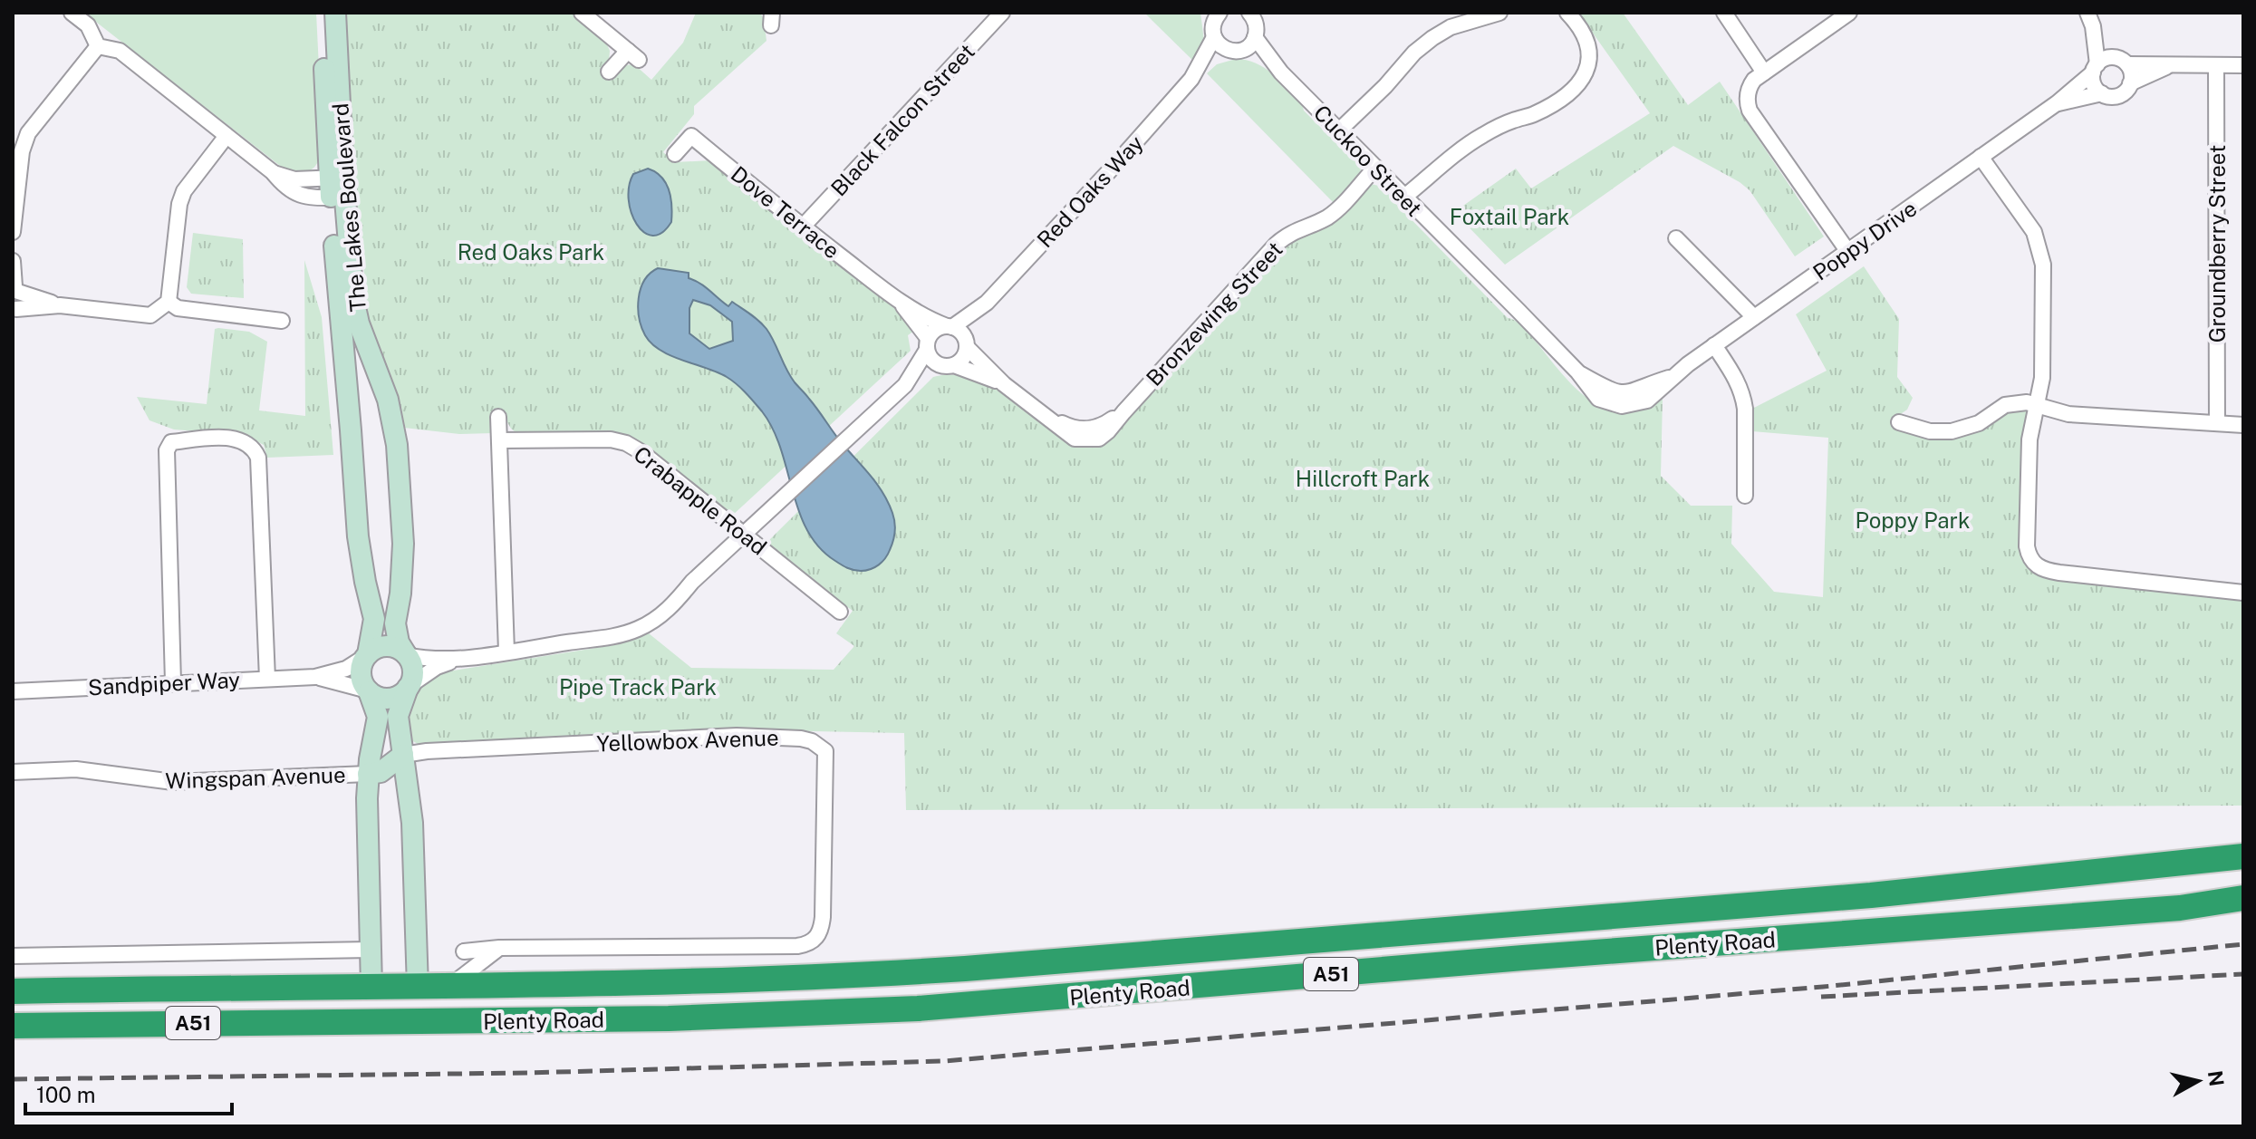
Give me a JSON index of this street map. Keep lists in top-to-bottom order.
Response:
{
  "streets": {
    "highway": ["Plenty Road", "A51"],
    "street": [
      "Black Falcon Street",
      "Cuckoo Street",
      "Red Oaks Way",
      "The Lakes Boulevard",
      "Dove Terrace",
      "Poppy Drive",
      "Groundberry Street",
      "Bronzewing Street",
      "Crabapple Road",
      "Sandpiper Way",
      "Yellowbox Avenue",
      "Wingspan Avenue"
    ]
  },
  "crossings": [
    ["Black Falcon Street", "Dove Terrace"],
    ["Cuckoo Street", "Red Oaks Way"],
    ["Cuckoo Street", "Poppy Drive"],
    ["Cuckoo Street", "Bronzewing Street"],
    ["Red Oaks Way", "Dove Terrace"],
    ["The Lakes Boulevard", "Sandpiper Way"]
  ],
  "parks": [
    "Foxtail Park",
    "Red Oaks Park",
    "Hillcroft Park",
    "Poppy Park",
    "Pipe Track Park"
  ],
  "scale_bar": "100 m",
  "north": "right"
}
